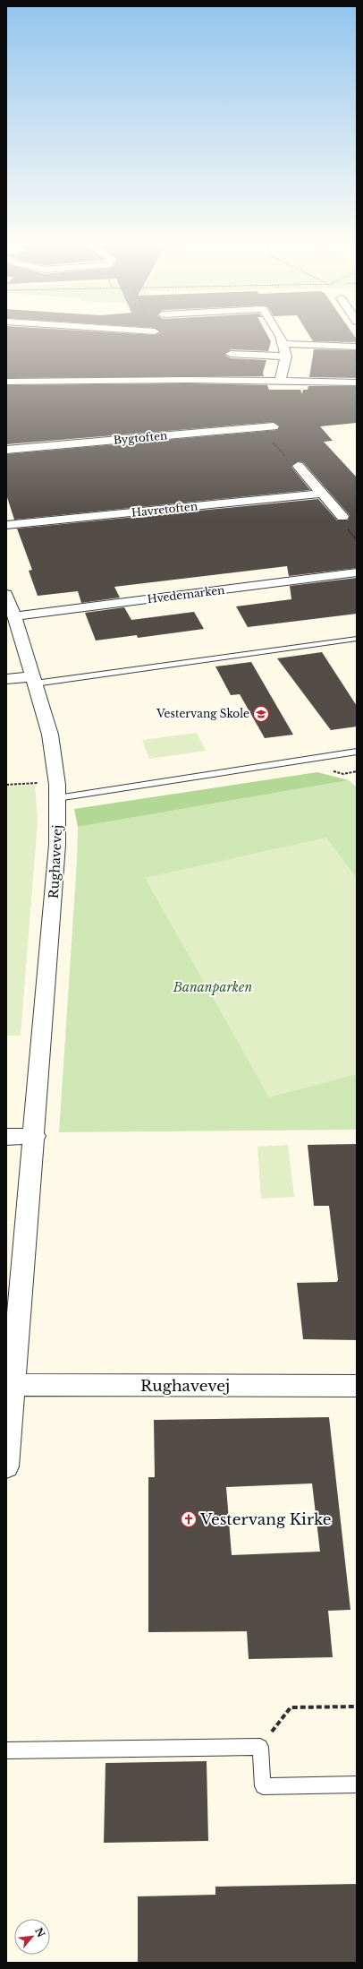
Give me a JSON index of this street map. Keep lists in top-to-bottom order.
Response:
{
  "streets": {
    "street": [
      "Bygtoften",
      "Havretoften",
      "Hvedemarken",
      "Rughavevej"
    ]
  },
  "crossings": [
    ["Hvedemarken", "Rughavevej"]
  ],
  "parks": ["Bananparken"],
  "places": {
    "school or university": ["Vestervang Skole"],
    "church": ["Vestervang Kirke"]
  },
  "north": "top right"
}
